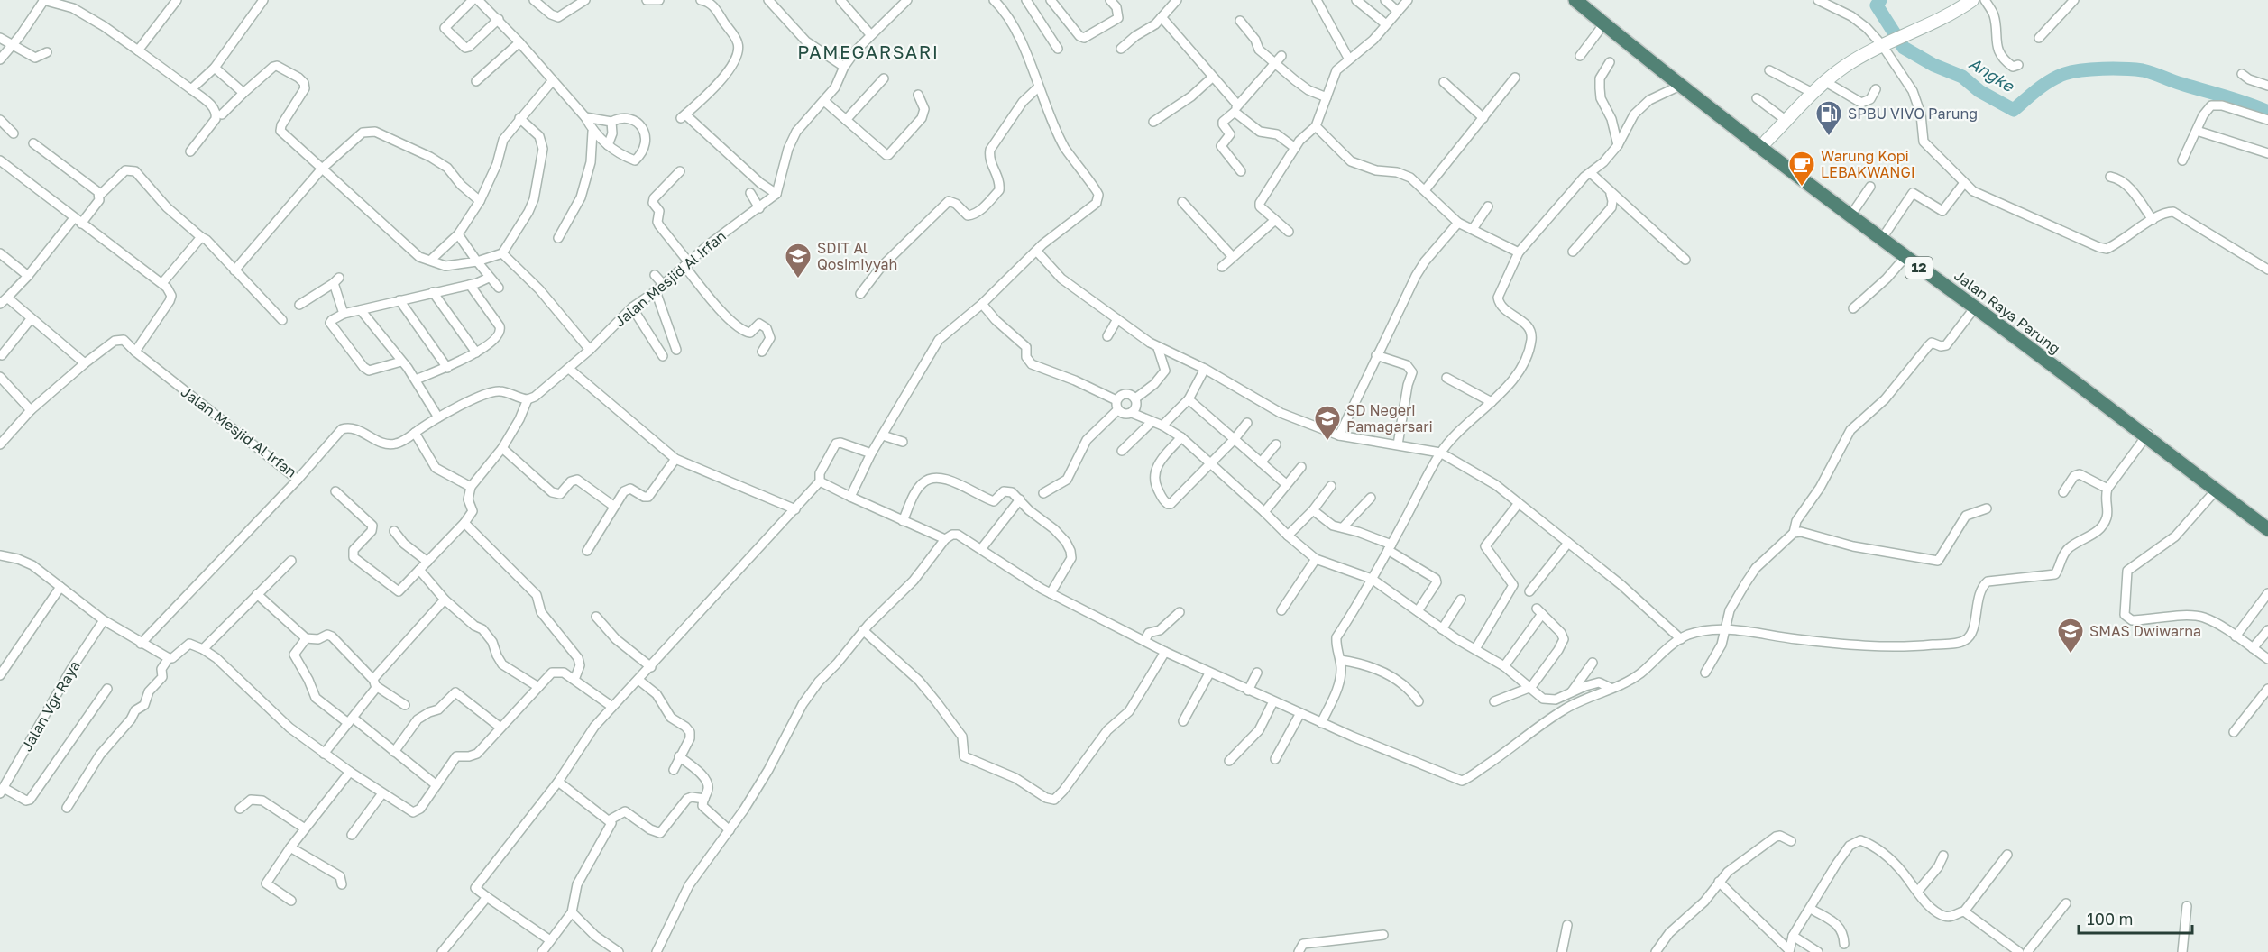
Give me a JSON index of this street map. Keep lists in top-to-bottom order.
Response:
{
  "streets": {
    "highway": ["12", "Jalan Raya Parung"],
    "street": ["Jalan Mesjid Al Irfan", "Jalan Vgr Raya"]
  },
  "districts": ["PAMEGARSARI"],
  "water": ["Angke"],
  "places": {
    "fuel station": ["SPBU VIVO Parung"],
    "cafe": ["Warung Kopi LEBAKWANGI"],
    "school or university": ["SDIT Al Qosimiyyah", "SD Negeri Pamagarsari", "SMAS Dwiwarna"]
  },
  "scale_bar": "100 m"
}
